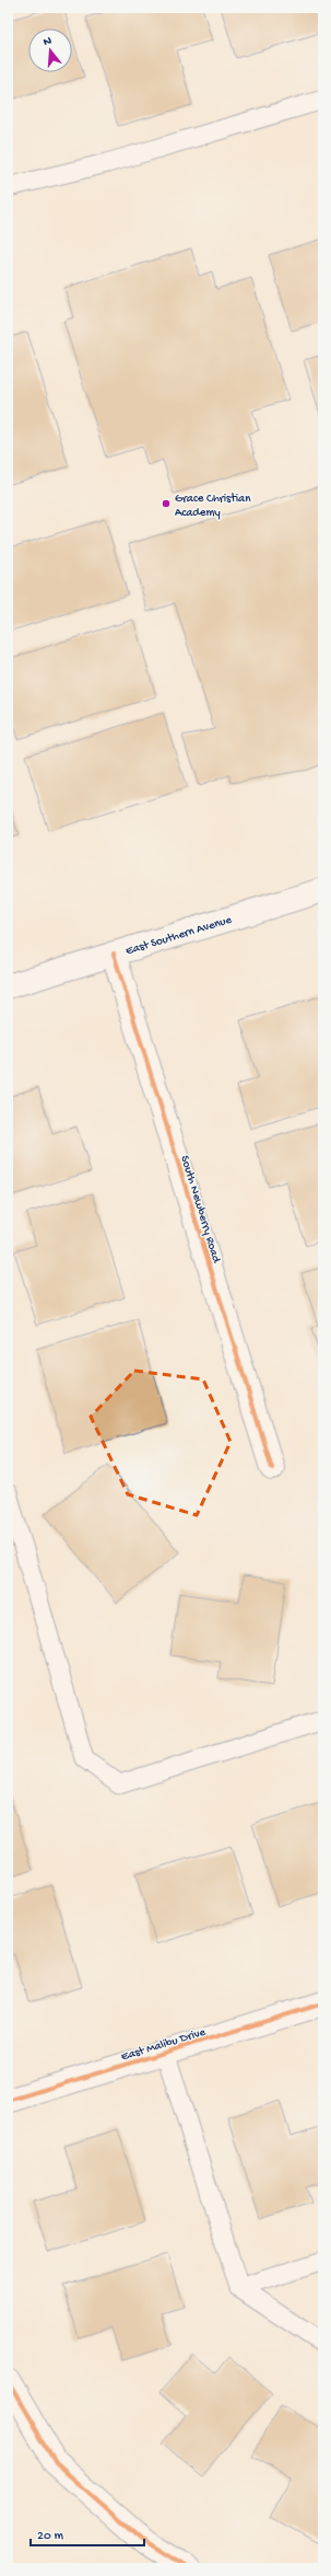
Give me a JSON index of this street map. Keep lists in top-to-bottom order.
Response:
{
  "streets": {
    "street": ["East Southern Avenue", "South Newberry Road", "East Malibu Drive"]
  },
  "crossings": [
    ["East Southern Avenue", "South Newberry Road"]
  ],
  "places": ["Grace Christian Academy"],
  "scale_bar": "20 m",
  "north": "top"
}
